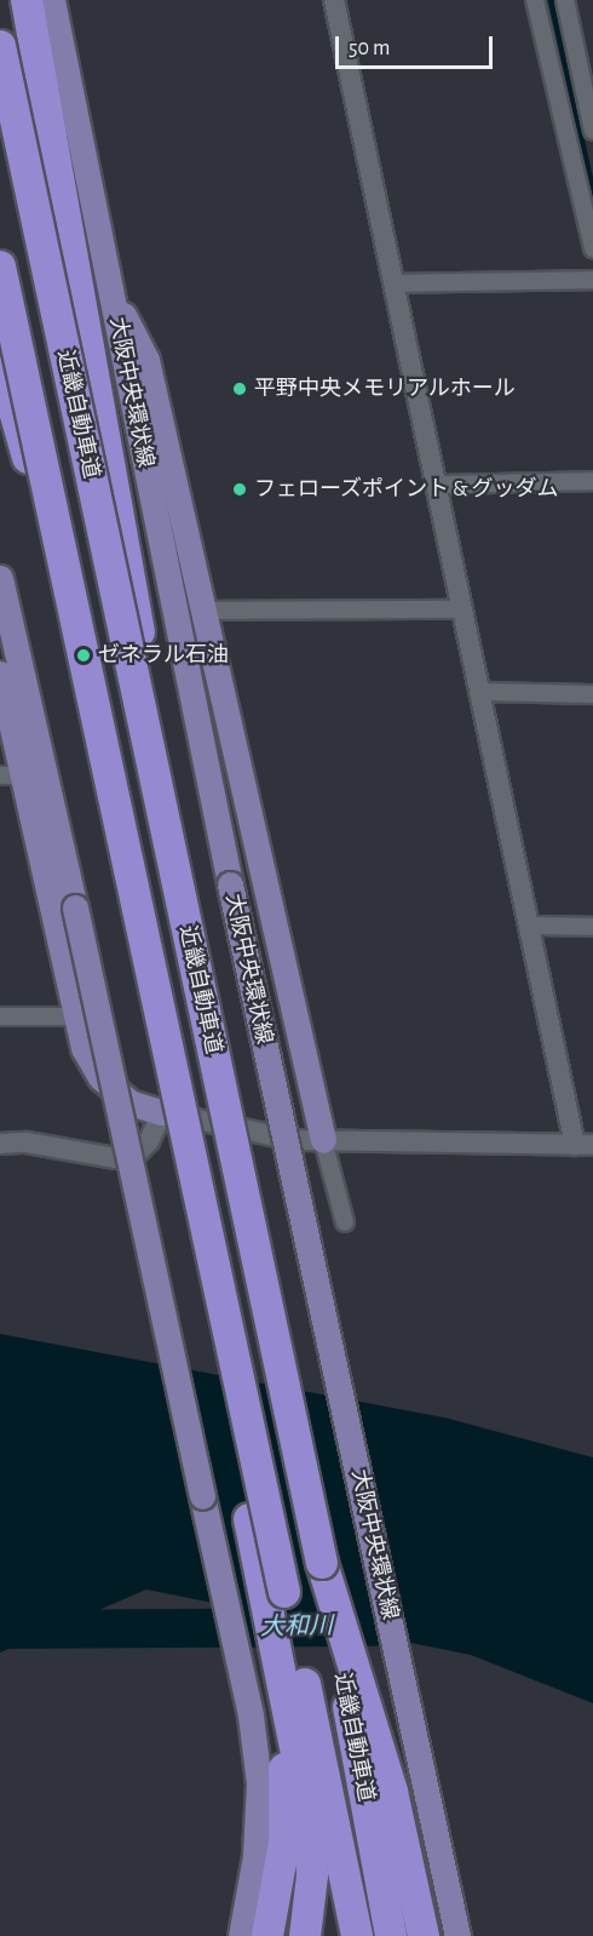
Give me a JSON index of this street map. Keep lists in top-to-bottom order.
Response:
{
  "streets": {
    "highway": ["近畿自動車道"],
    "main road": ["大阪中央環状線"]
  },
  "water": ["大和川"],
  "places": ["平野中央メモリアルホール", "フェローズポイント & グッダム", "ゼネラル石油"],
  "scale_bar": "50 m"
}
